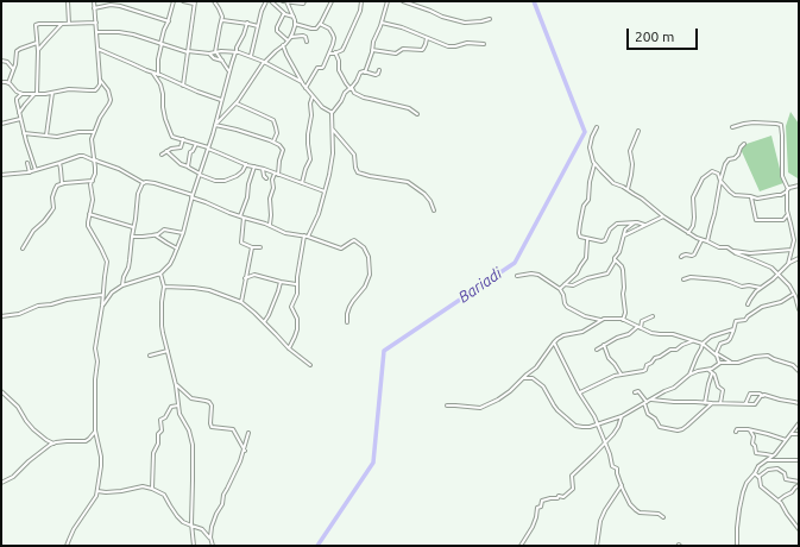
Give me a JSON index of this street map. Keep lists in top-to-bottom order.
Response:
{
  "water": ["Bariadi"],
  "scale_bar": "200 m"
}
